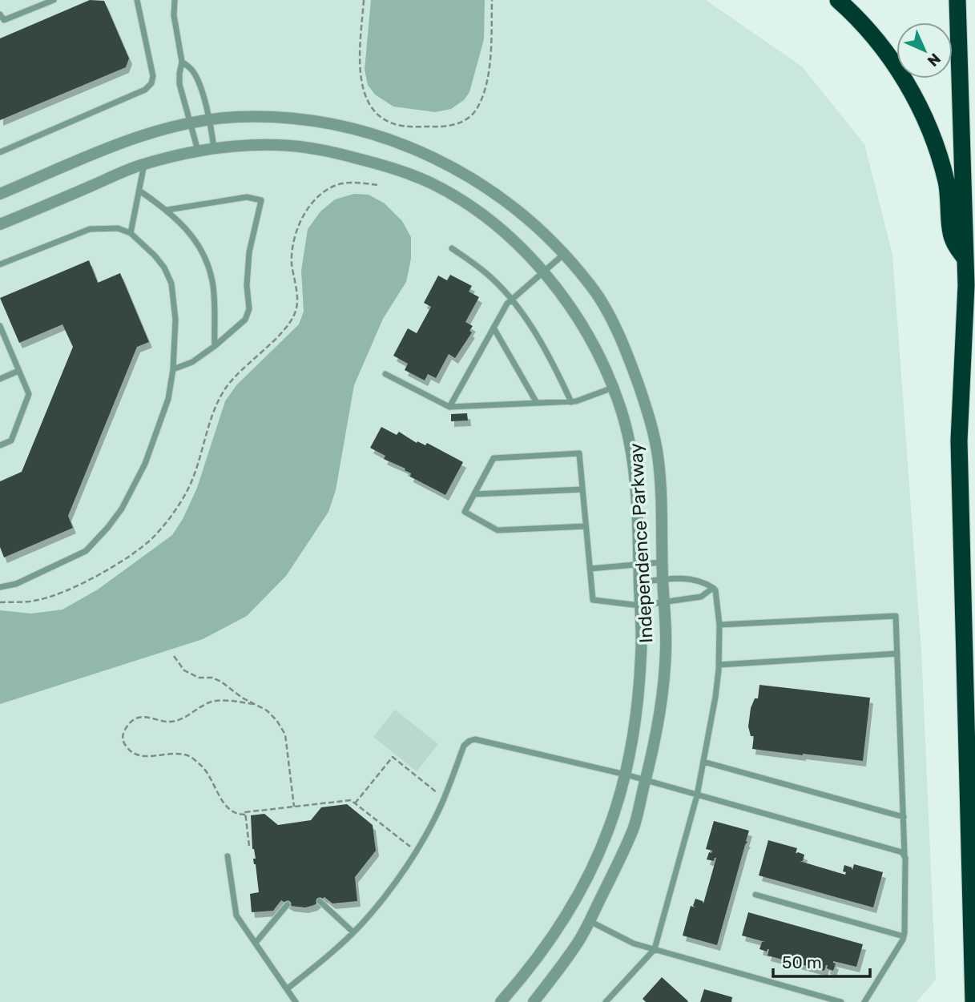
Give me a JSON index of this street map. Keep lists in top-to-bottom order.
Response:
{
  "streets": {
    "street": ["Independence Parkway"]
  },
  "scale_bar": "50 m",
  "north": "bottom right"
}
